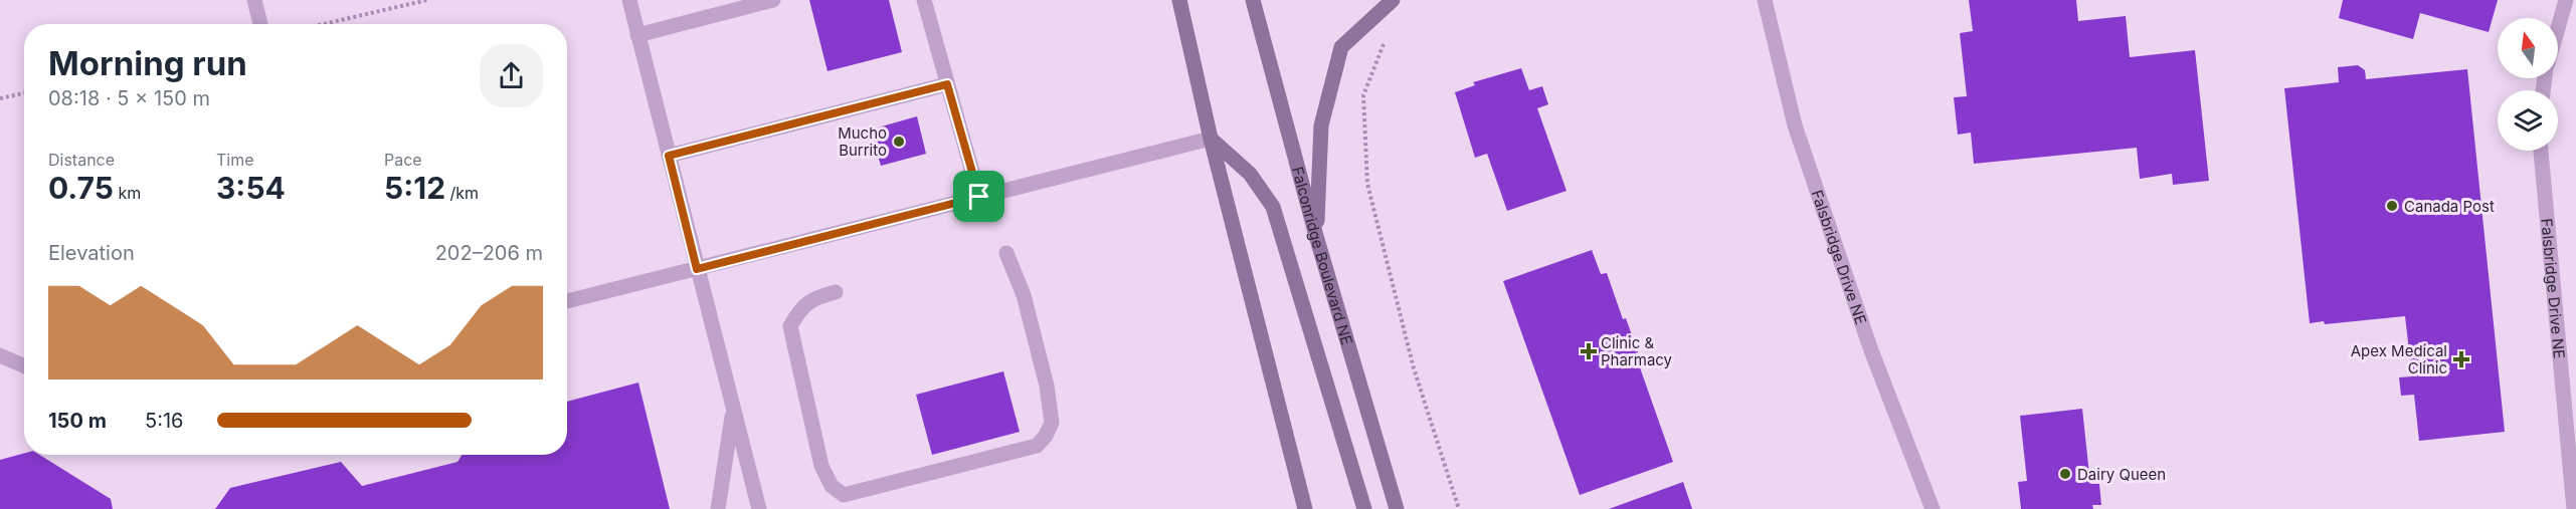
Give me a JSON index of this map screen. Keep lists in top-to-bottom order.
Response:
{
  "streets": {
    "main road": ["Falconridge Boulevard NE"],
    "street": ["Falsbridge Drive NE"]
  },
  "places": {
    "other": ["Mucho Burrito", "Canada Post", "Dairy Queen"],
    "health": ["Clinic & Pharmacy", "Apex Medical Clinic"]
  },
  "north": "top",
  "page": {
    "heading": ["Morning run", "08:18 · 5 × 150 m"],
    "stats": [
      ["Distance", "0.75 km"],
      ["Time", "3:54"],
      ["Pace", "5:12 /km"]
    ],
    "chart": ["Elevation", "202–206 m"],
    "list": [
      {
        "name": "150 m",
        "note": "5:16"
      }
    ]
  }
}
